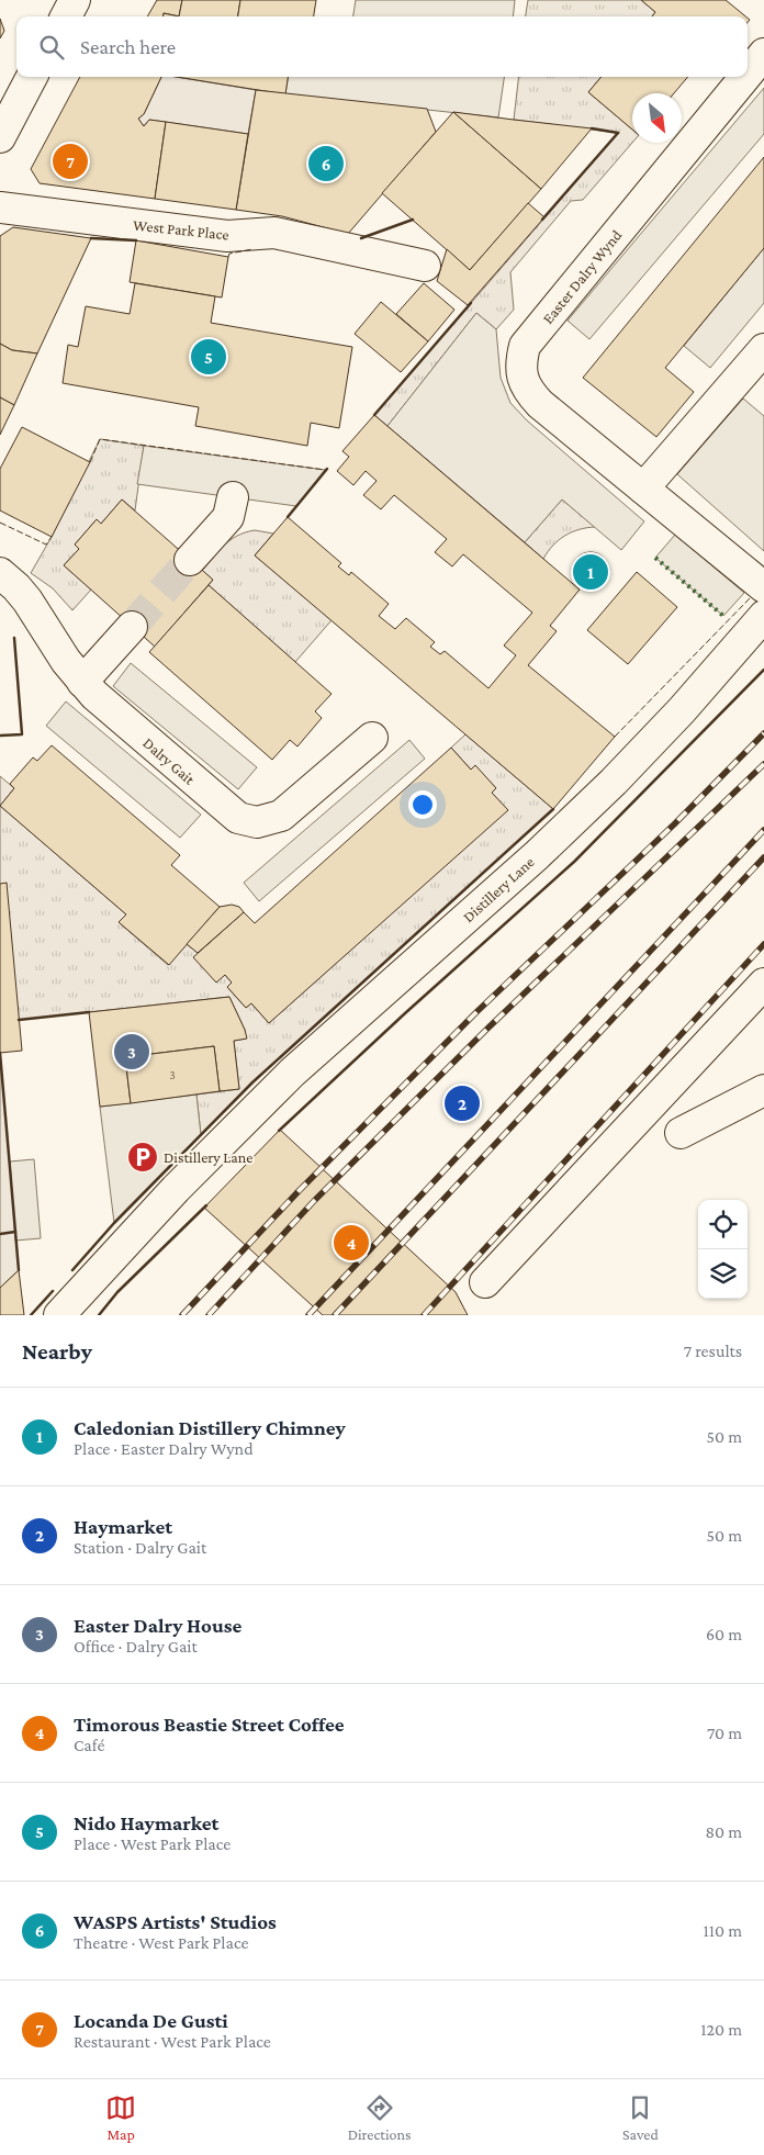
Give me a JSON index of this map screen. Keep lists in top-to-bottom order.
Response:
{
  "streets": {
    "street": [
      "West Park Place",
      "Easter Dalry Wynd",
      "Dalry Gait",
      "Distillery Lane"
    ]
  },
  "places": {
    "parking": ["Distillery Lane"]
  },
  "house_numbers": ["3"],
  "north": "bottom right",
  "page": {
    "search": "Search here",
    "pins": [
      "7",
      "6",
      "5",
      "1",
      "3",
      "2",
      "4"
    ],
    "heading": ["Nearby", "7 results"],
    "list": [
      {
        "mark": "1",
        "name": "Caledonian Distillery Chimney",
        "note": "Place · Easter Dalry Wynd",
        "value": "50 m"
      },
      {
        "mark": "2",
        "name": "Haymarket",
        "note": "Station · Dalry Gait",
        "value": "50 m"
      },
      {
        "mark": "3",
        "name": "Easter Dalry House",
        "note": "Office · Dalry Gait",
        "value": "60 m"
      },
      {
        "mark": "4",
        "name": "Timorous Beastie Street Coffee",
        "note": "Café",
        "value": "70 m"
      },
      {
        "mark": "5",
        "name": "Nido Haymarket",
        "note": "Place · West Park Place",
        "value": "80 m"
      },
      {
        "mark": "6",
        "name": "WASPS Artists' Studios",
        "note": "Theatre · West Park Place",
        "value": "110 m"
      },
      {
        "mark": "7",
        "name": "Locanda De Gusti",
        "note": "Restaurant · West Park Place",
        "value": "120 m"
      }
    ],
    "nav": ["Map", "Directions", "Saved"]
  }
}
